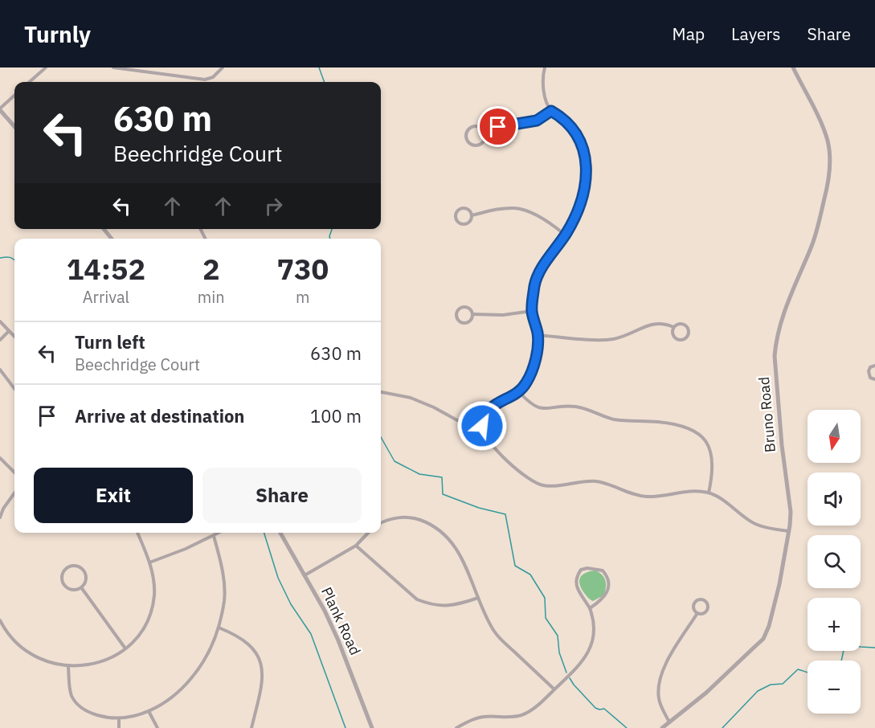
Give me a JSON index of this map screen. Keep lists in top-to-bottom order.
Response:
{
  "streets": {
    "street": ["Bruno Road", "Plank Road"]
  },
  "north": "bottom",
  "page": {
    "header": "Turnly",
    "nav": ["Map", "Layers", "Share"],
    "turn": ["630 m", "Beechridge Court"],
    "eta": [
      "14:52",
      "Arrival",
      "2",
      "min",
      "730",
      "m"
    ],
    "list": [
      {
        "name": "Turn left",
        "note": "Beechridge Court",
        "value": "630 m"
      },
      {
        "name": "Arrive at destination",
        "value": "100 m"
      }
    ],
    "map_buttons": ["+", "−"],
    "buttons": ["Exit", "Share"]
  }
}
